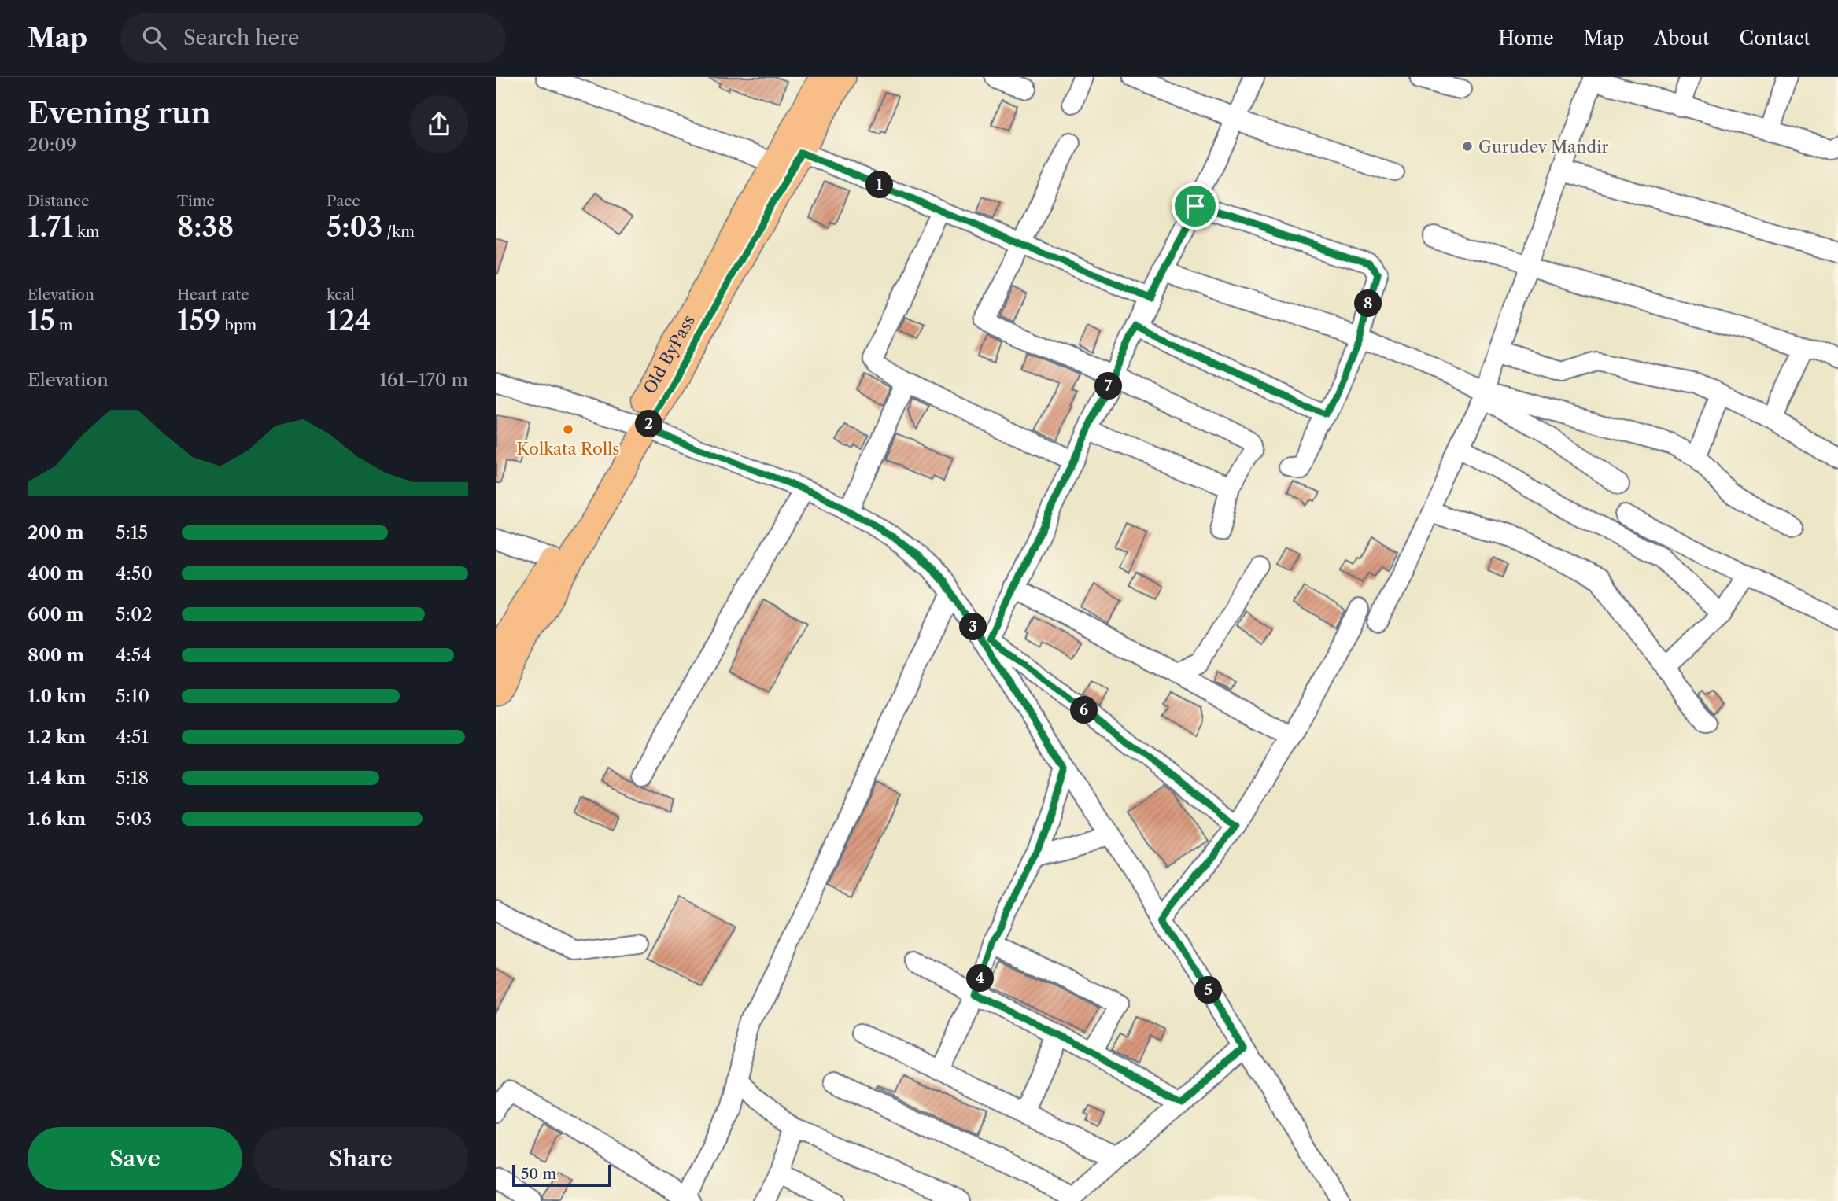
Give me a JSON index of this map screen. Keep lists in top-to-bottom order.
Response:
{
  "streets": {
    "main road": ["Old ByPass"]
  },
  "places": ["Gurudev Mandir", "Kolkata Rolls"],
  "scale_bar": "50 m",
  "page": {
    "header": "Map",
    "search": "Search here",
    "nav": [
      "Home",
      "Map",
      "About",
      "Contact"
    ],
    "heading": ["Evening run", "20:09"],
    "stats": [
      ["Distance", "1.71 km"],
      ["Time", "8:38"],
      ["Pace", "5:03 /km"],
      ["Elevation", "15 m"],
      ["Heart rate", "159 bpm"],
      ["kcal", "124"]
    ],
    "pins": [
      "1",
      "8",
      "7",
      "2",
      "3",
      "6",
      "4",
      "5"
    ],
    "chart": ["Elevation", "161–170 m"],
    "list": [
      {
        "name": "200 m",
        "note": "5:15"
      },
      {
        "name": "400 m",
        "note": "4:50"
      },
      {
        "name": "600 m",
        "note": "5:02"
      },
      {
        "name": "800 m",
        "note": "4:54"
      },
      {
        "name": "1.0 km",
        "note": "5:10"
      },
      {
        "name": "1.2 km",
        "note": "4:51"
      },
      {
        "name": "1.4 km",
        "note": "5:18"
      },
      {
        "name": "1.6 km",
        "note": "5:03"
      }
    ],
    "buttons": ["Save", "Share"],
    "scale": "50 m"
  }
}
